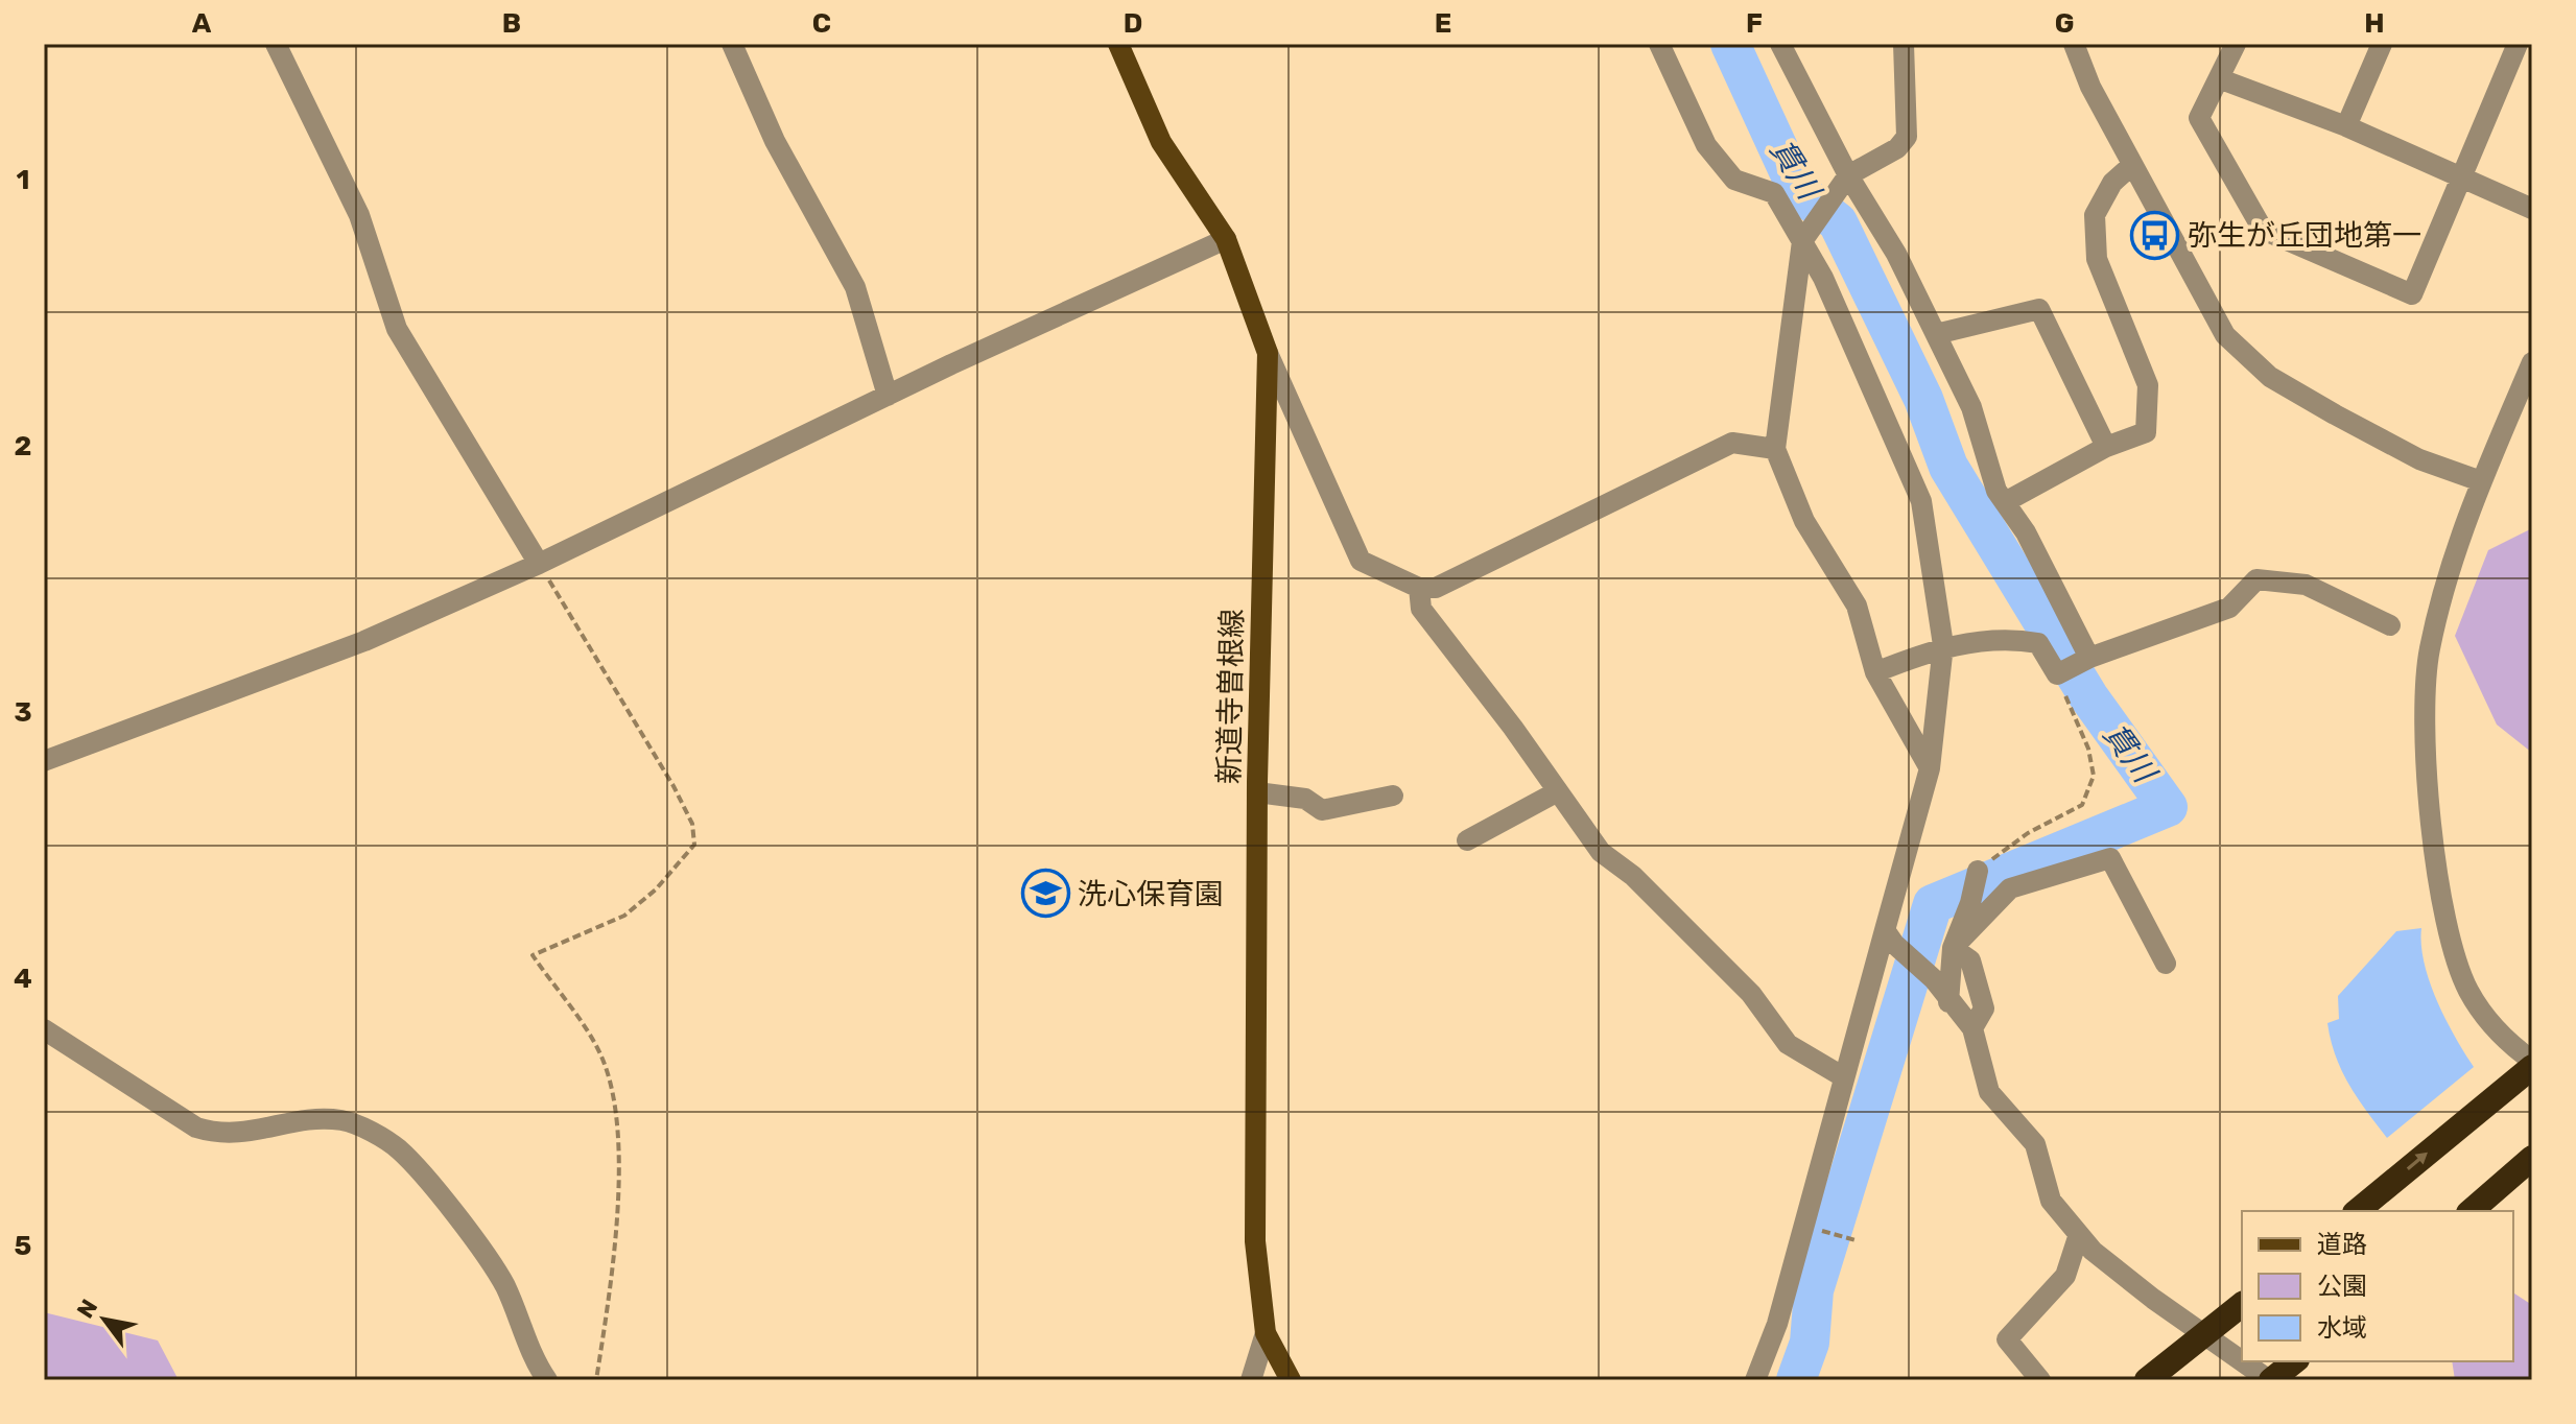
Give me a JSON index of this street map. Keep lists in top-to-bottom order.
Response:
{
  "streets": {
    "main road": ["新道寺曽根線"]
  },
  "water": ["貫川"],
  "places": {
    "bus stop": ["弥生が丘団地第一"],
    "school or university": ["洗心保育園"]
  },
  "legend": ["道路", "公園", "水域"],
  "north": "top left",
  "grid": {
    "columns": [
      "A",
      "B",
      "C",
      "D",
      "E",
      "F",
      "G",
      "H"
    ],
    "rows": [
      "1",
      "2",
      "3",
      "4",
      "5"
    ]
  }
}
